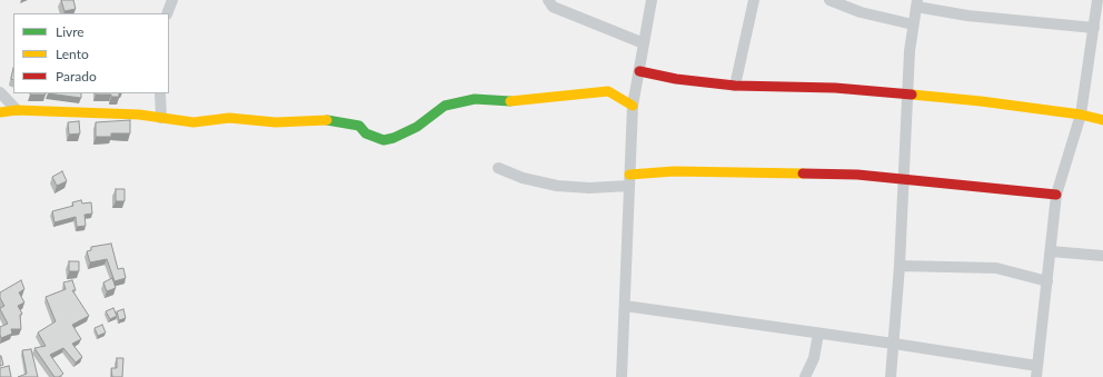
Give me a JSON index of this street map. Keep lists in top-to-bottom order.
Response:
{
  "legend": ["Livre", "Lento", "Parado"]
}
